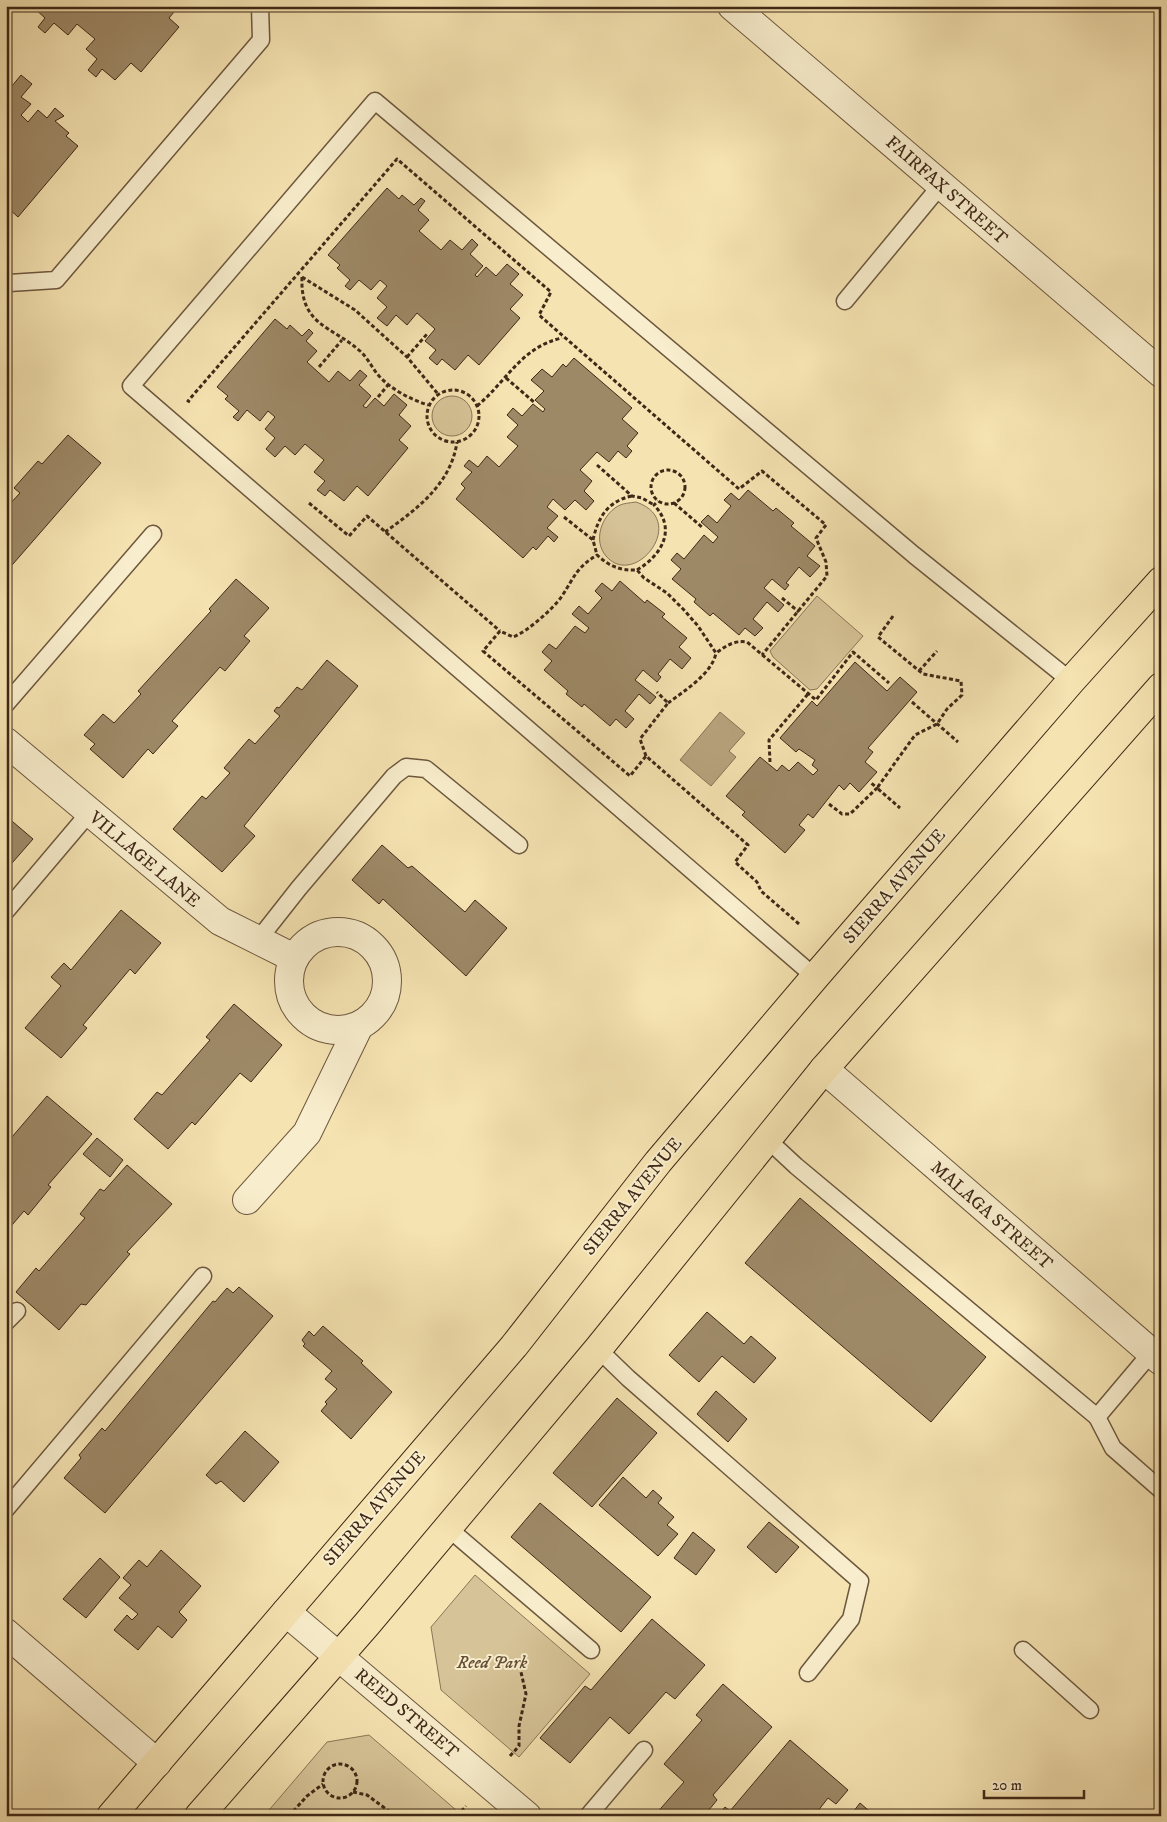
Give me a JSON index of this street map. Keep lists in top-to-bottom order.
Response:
{
  "streets": {
    "main road": ["SIERRA AVENUE"],
    "street": [
      "FAIRFAX STREET",
      "VILLAGE LANE",
      "MALAGA STREET",
      "REED STREET"
    ]
  },
  "crossings": [
    ["SIERRA AVENUE", "REED STREET"]
  ],
  "parks": ["Reed Park"],
  "scale_bar": "20 m"
}
